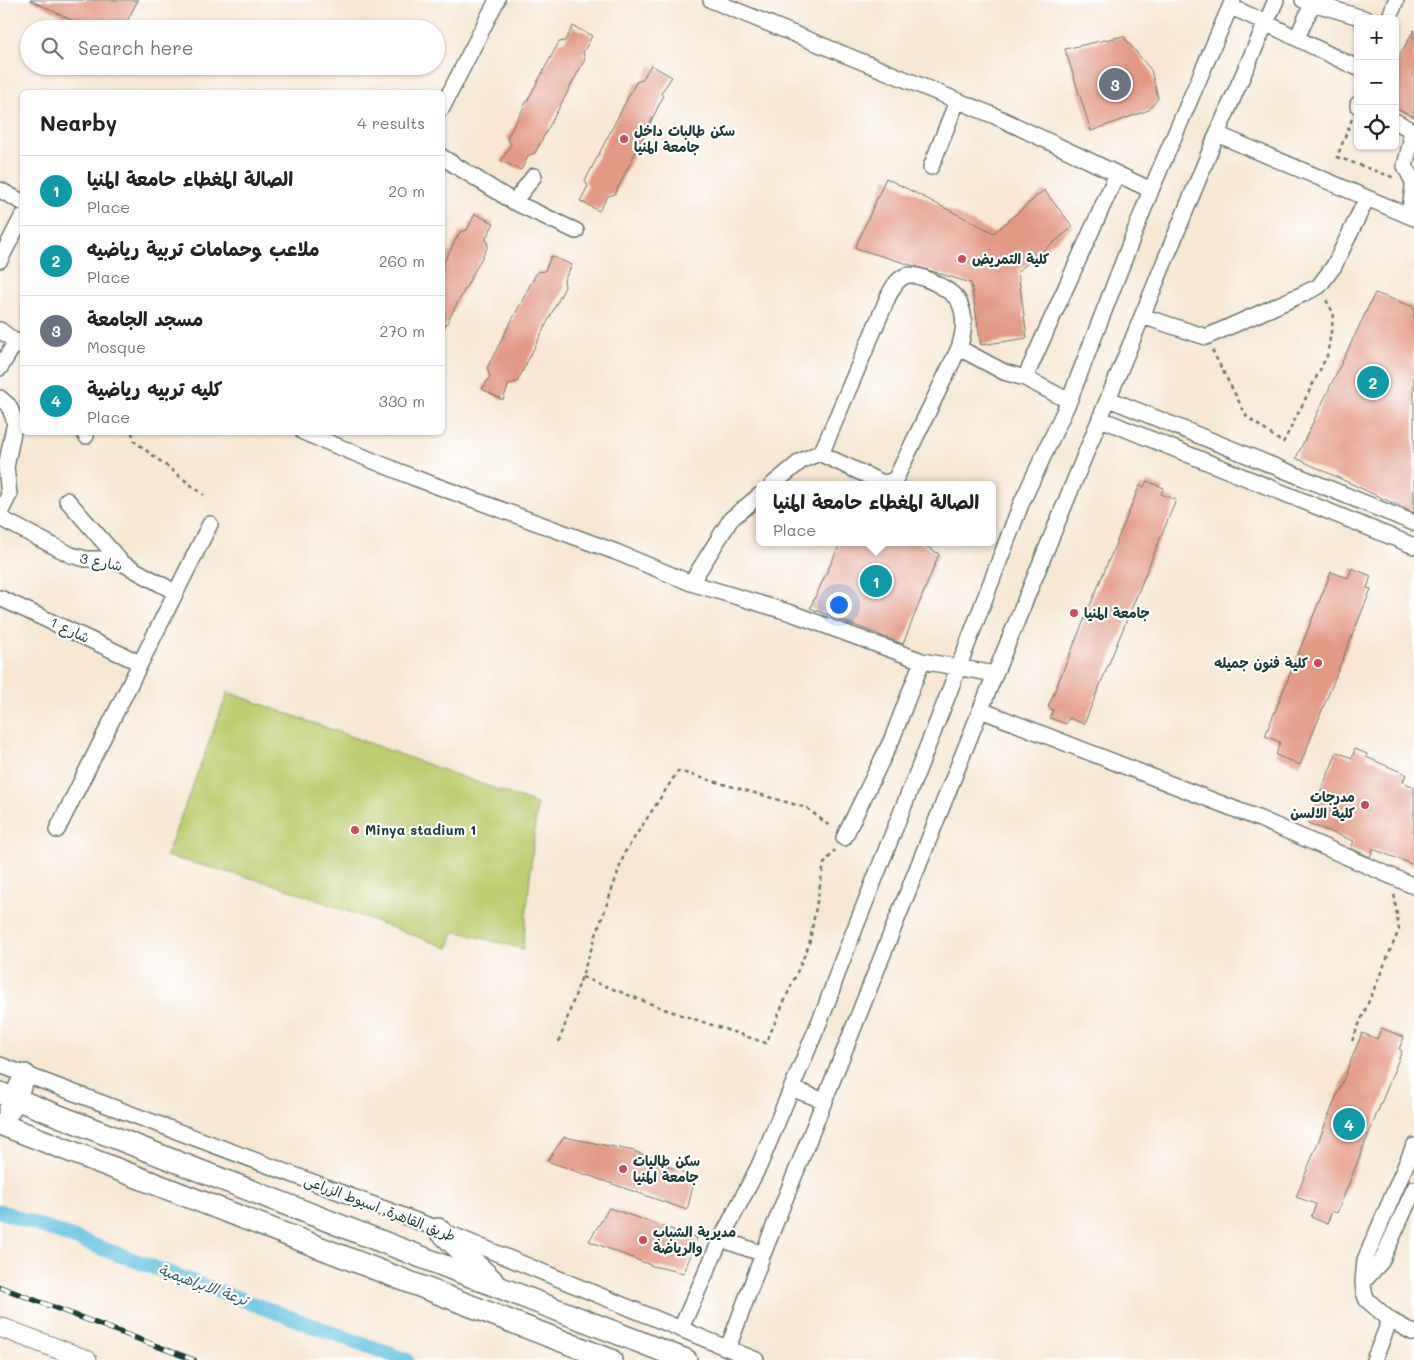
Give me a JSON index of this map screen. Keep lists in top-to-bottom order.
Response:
{
  "streets": {
    "street": ["شارع 3", "شارع 1", "طريق القاهرة, اسيوط الزراعى"]
  },
  "water": ["ترعة الابراهيمية"],
  "places": [
    "سكن طالبات داخل جامعة المنيا",
    "كلية التمريض",
    "جامعة المنيا",
    "كلية فنون جميله",
    "مدرجات كلية الالسن",
    "Minya stadium 1",
    "سكن طاليات جامعة المنيا",
    "مديرية الشباب والرياضة"
  ],
  "page": {
    "map_buttons": ["+", "−"],
    "search": "Search here",
    "pins": [
      "3",
      "2",
      "1",
      "4"
    ],
    "heading": ["Nearby", "4 results"],
    "list": [
      {
        "mark": "1",
        "name": "الصالة المغطاء حامعة المنيا",
        "note": "Place",
        "value": "20 m"
      },
      {
        "mark": "2",
        "name": "ملاعب وحمامات تربية رياضيه",
        "note": "Place",
        "value": "260 m"
      },
      {
        "mark": "3",
        "name": "مسجد الجامعة",
        "note": "Mosque",
        "value": "270 m"
      },
      {
        "mark": "4",
        "name": "كليه تربيه رياضية",
        "note": "Place",
        "value": "330 m"
      }
    ],
    "popup": ["الصالة المغطاء حامعة المنيا", "Place"]
  }
}
